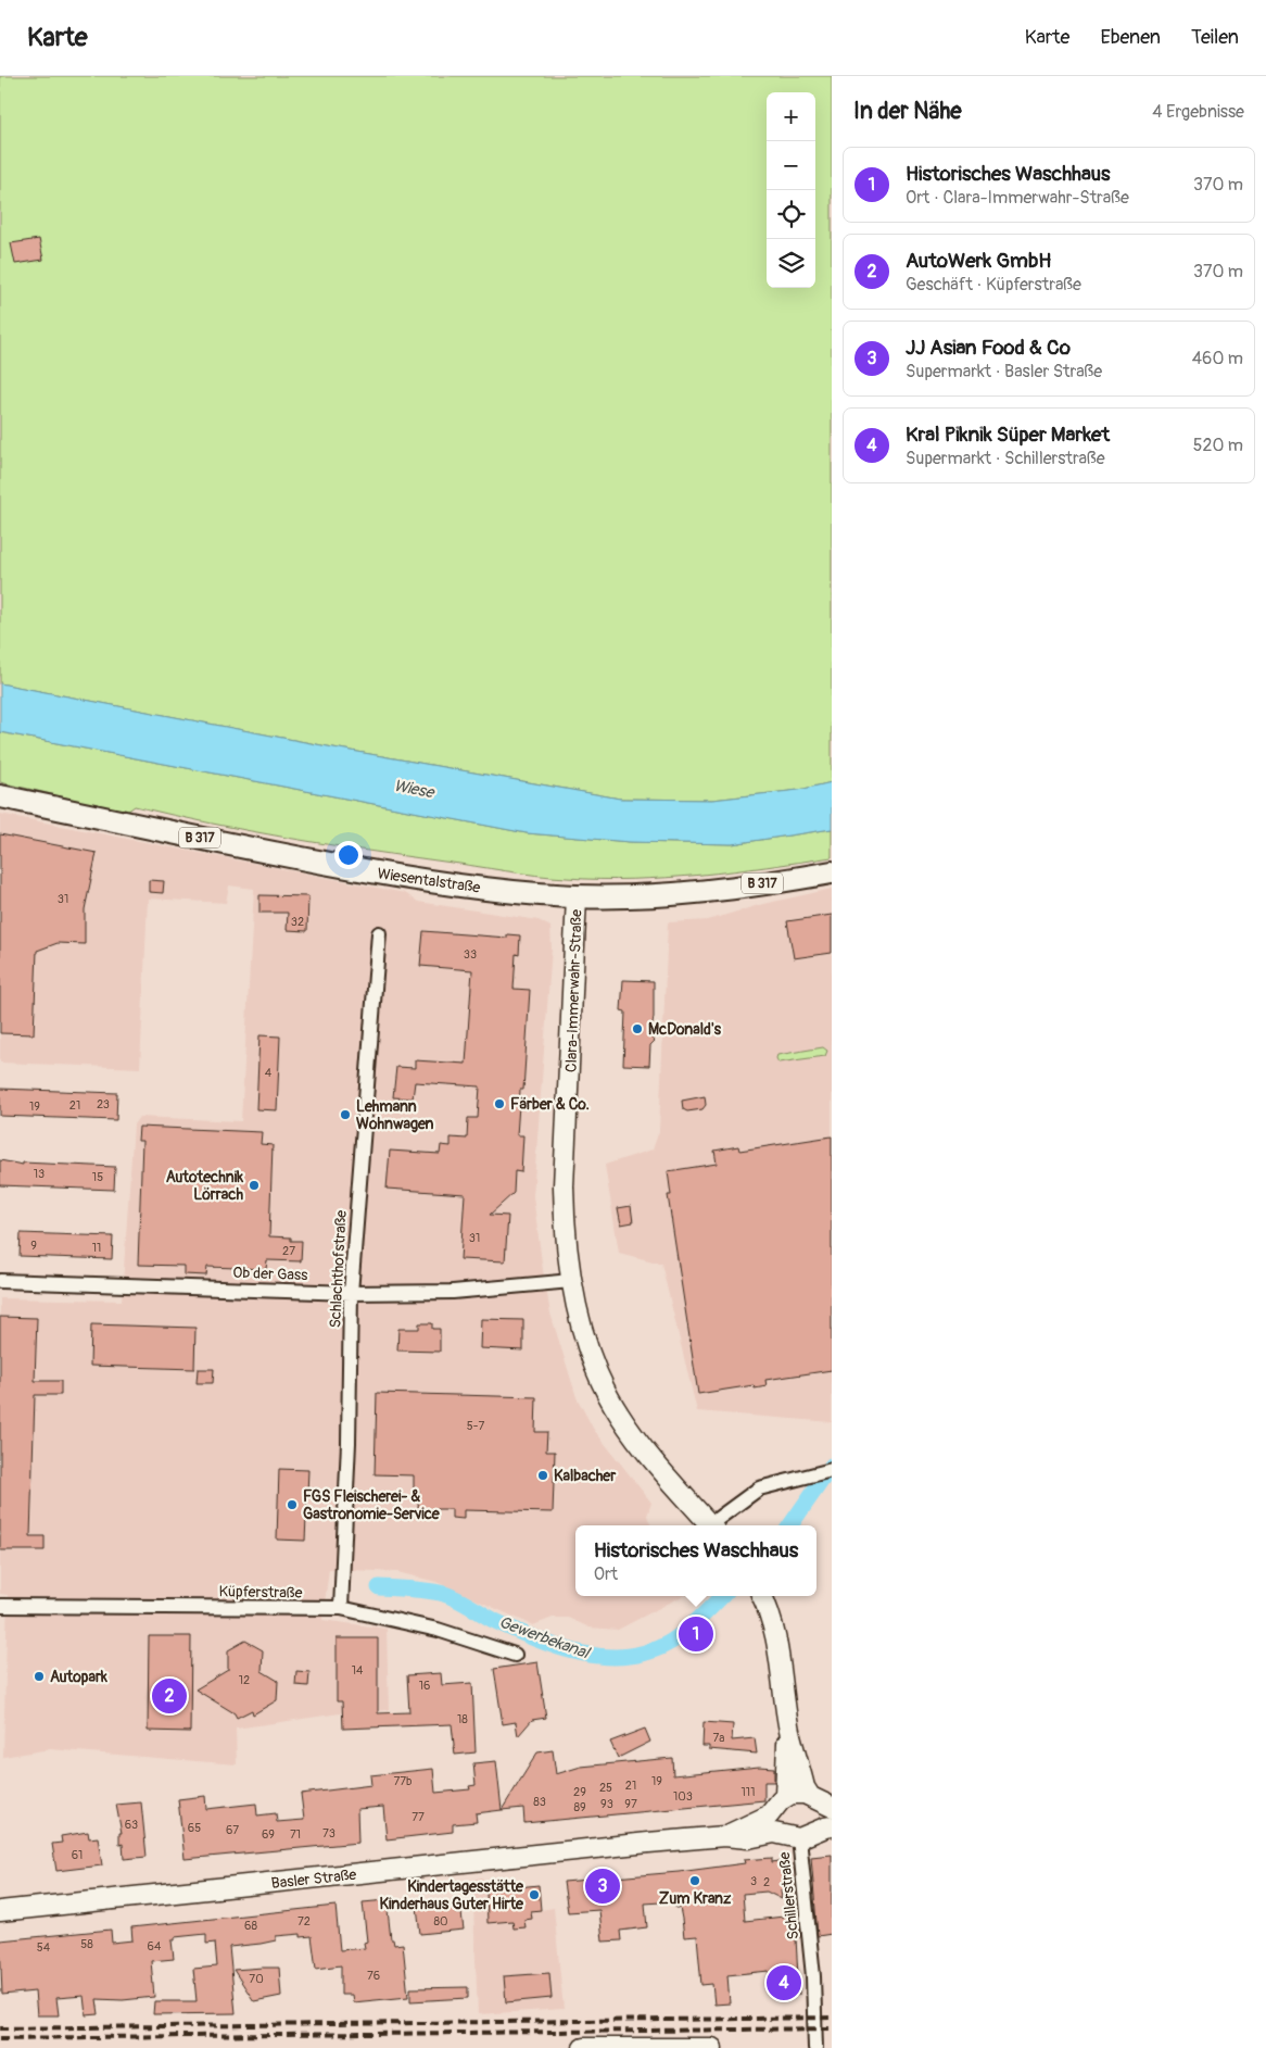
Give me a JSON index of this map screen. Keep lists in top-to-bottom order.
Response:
{
  "streets": {
    "main road": [
      "B 317",
      "Wiesentalstraße",
      "Clara-Immerwahr-Straße",
      "Basler Straße"
    ],
    "street": [
      "Schlachthofstraße",
      "Ob der Gass",
      "Küpferstraße",
      "Schillerstraße"
    ]
  },
  "crossings": [
    ["Wiesentalstraße", "Clara-Immerwahr-Straße"],
    ["Clara-Immerwahr-Straße", "Ob der Gass"],
    ["Schlachthofstraße", "Ob der Gass"],
    ["Schlachthofstraße", "Küpferstraße"],
    ["Basler Straße", "Schillerstraße"]
  ],
  "water": ["Wiese", "Gewerbekanal"],
  "places": [
    "McDonald's",
    "Färber & Co.",
    "Lehmann Wohnwagen",
    "Autotechnik Lörrach",
    "Kalbacher",
    "FGS Fleischerei- & Gastronomie-Service",
    "Autopark",
    "Zum Kranz",
    "Kindertagesstätte Kinderhaus Guter Hirte"
  ],
  "house_numbers": [
    "31",
    "32",
    "33",
    "4",
    "23",
    "21",
    "19",
    "13",
    "15",
    "31",
    "9",
    "11",
    "27",
    "5-7",
    "14",
    "12",
    "16",
    "18",
    "7a",
    "77b",
    "19",
    "21",
    "25",
    "29",
    "111",
    "103",
    "83",
    "93",
    "97",
    "89",
    "77",
    "63",
    "65",
    "67",
    "73",
    "69",
    "71",
    "61",
    "3",
    "2",
    "72",
    "80",
    "68",
    "58",
    "64",
    "54",
    "76",
    "70"
  ],
  "page": {
    "header": "Karte",
    "nav": ["Karte", "Ebenen", "Teilen"],
    "heading": ["In der Nähe", "4 Ergebnisse"],
    "map_buttons": ["+", "−"],
    "list": [
      {
        "mark": "1",
        "name": "Historisches Waschhaus",
        "note": "Ort · Clara-Immerwahr-Straße",
        "value": "370 m"
      },
      {
        "mark": "2",
        "name": "AutoWerk GmbH",
        "note": "Geschäft · Küpferstraße",
        "value": "370 m"
      },
      {
        "mark": "3",
        "name": "JJ Asian Food & Co",
        "note": "Supermarkt · Basler Straße",
        "value": "460 m"
      },
      {
        "mark": "4",
        "name": "Kral Piknik Süper Market",
        "note": "Supermarkt · Schillerstraße",
        "value": "520 m"
      }
    ],
    "popup": ["Historisches Waschhaus", "Ort"],
    "pins": [
      "1",
      "2",
      "3",
      "4"
    ]
  }
}
